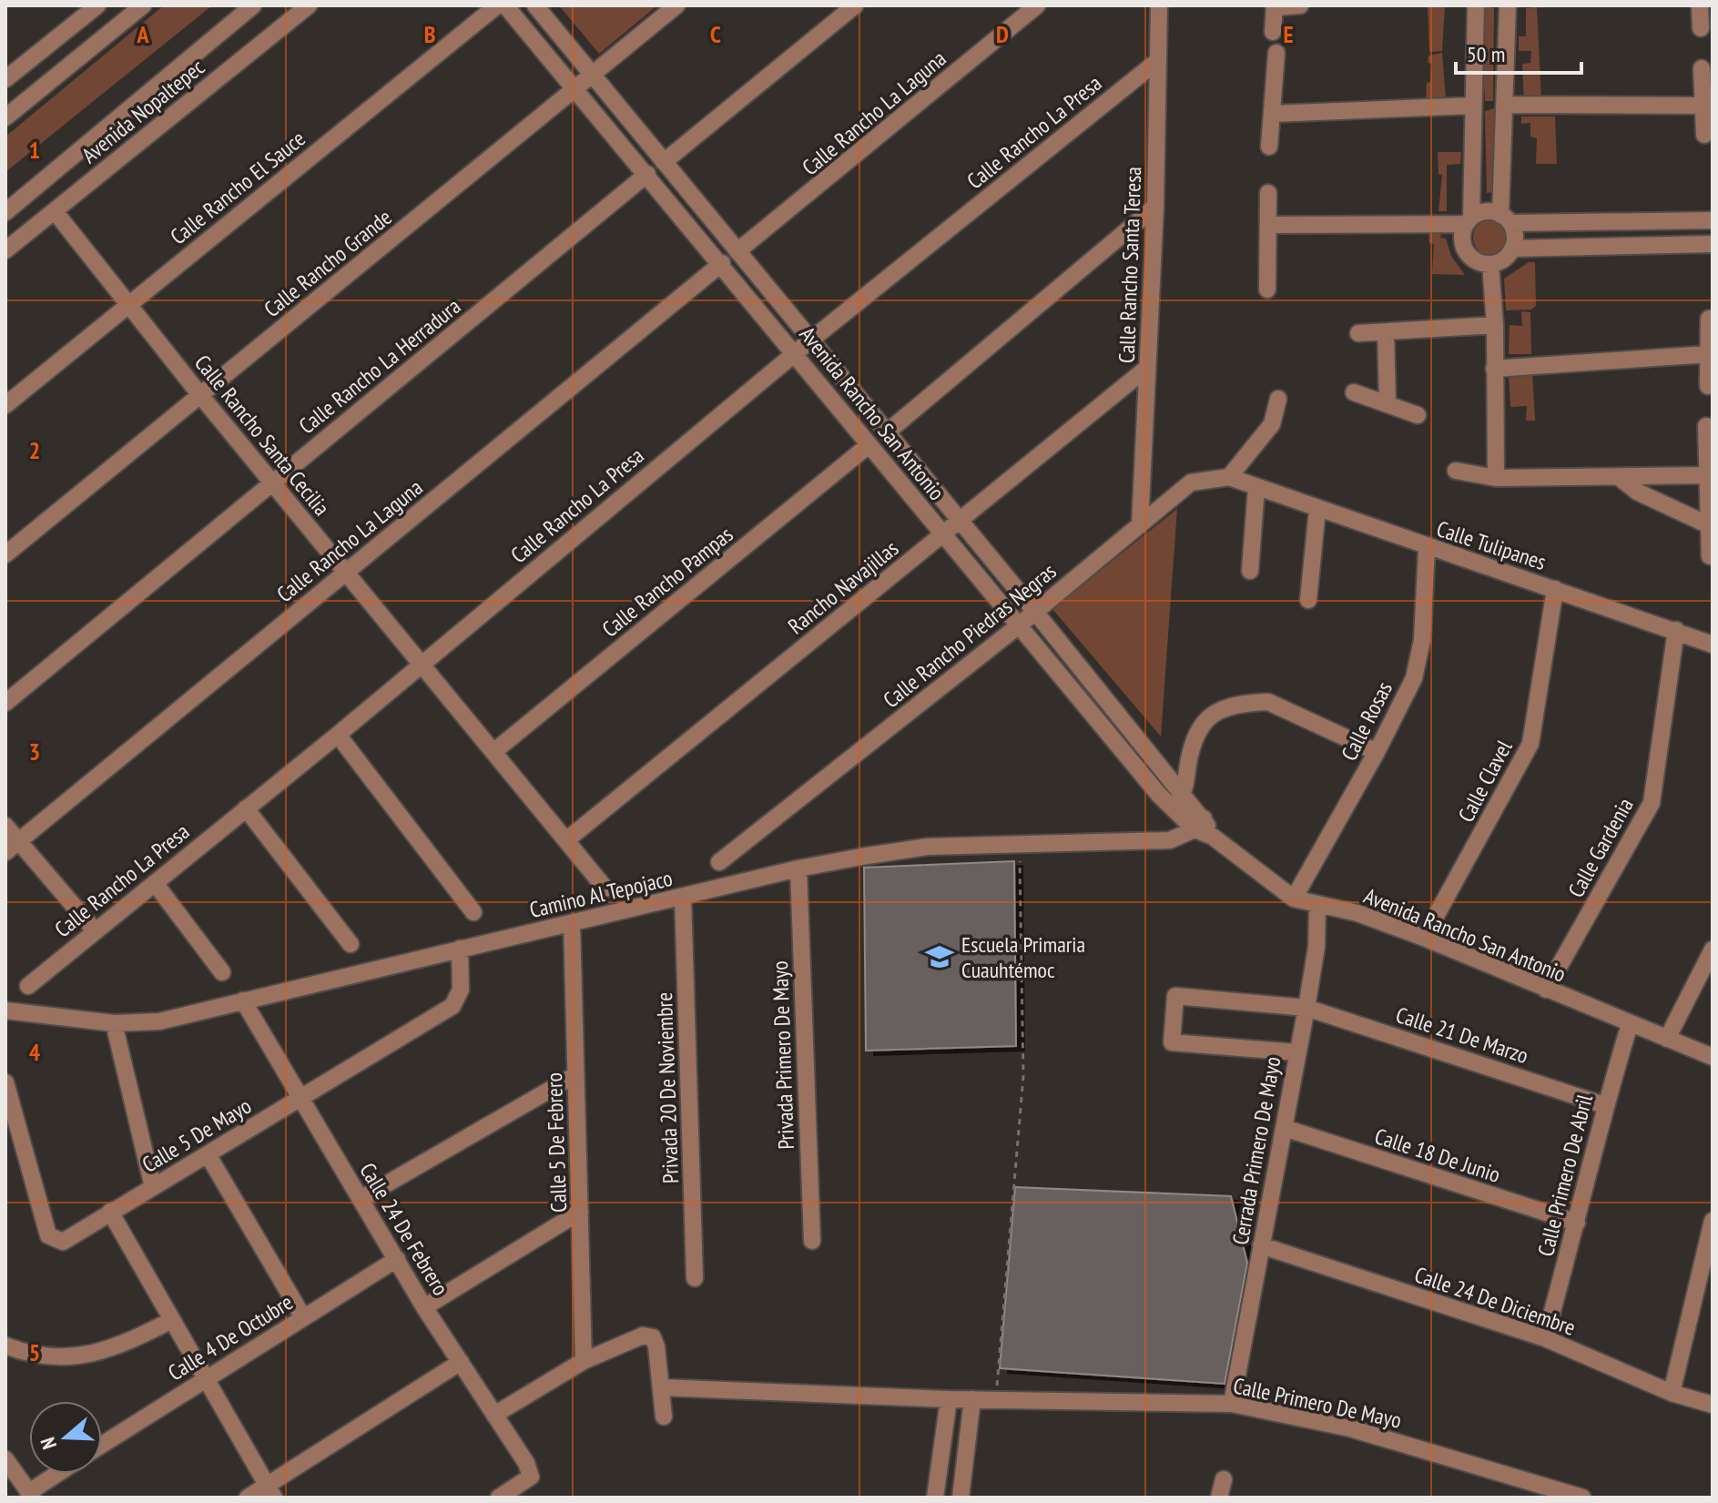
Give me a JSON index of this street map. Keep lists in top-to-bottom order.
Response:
{
  "streets": {
    "street": [
      "Avenida Nopaltepec",
      "Calle Rancho La Laguna",
      "Calle Rancho La Presa",
      "Calle Rancho El Sauce",
      "Calle Rancho Grande",
      "Calle Rancho Santa Teresa",
      "Calle Rancho La Herradura",
      "Avenida Rancho San Antonio",
      "Calle Rancho Santa Cecilia",
      "Calle Tulipanes",
      "Calle Rancho Pampas",
      "Rancho Navajillas",
      "Calle Rancho Piedras Negras",
      "Calle Rosas",
      "Calle Clavel",
      "Calle Gardenia",
      "Camino Al Tepojaco",
      "Calle 21 De Marzo",
      "Privada Primero De Mayo",
      "Privada 20 De Noviembre",
      "Calle 5 De Mayo",
      "Calle 5 De Febrero",
      "Cerrada Primero De Mayo",
      "Calle 18 De Junio",
      "Calle Primero De Abril",
      "Calle 24 De Febrero",
      "Calle 24 De Diciembre",
      "Calle 4 De Octubre",
      "Calle Primero De Mayo"
    ]
  },
  "crossings": [
    ["Avenida Nopaltepec", "Calle Rancho Santa Cecilia"],
    ["Calle Rancho La Laguna", "Avenida Rancho San Antonio"],
    ["Calle Rancho La Laguna", "Calle Rancho Santa Cecilia"],
    ["Calle Rancho La Presa", "Calle Rancho Santa Teresa"],
    ["Calle Rancho La Presa", "Avenida Rancho San Antonio"],
    ["Calle Rancho La Presa", "Calle Rancho Santa Cecilia"],
    ["Calle Rancho El Sauce", "Calle Rancho Santa Cecilia"],
    ["Calle Rancho Grande", "Avenida Rancho San Antonio"],
    ["Calle Rancho Grande", "Calle Rancho Santa Cecilia"],
    ["Calle Rancho Santa Teresa", "Rancho Navajillas"],
    ["Calle Rancho Santa Teresa", "Calle Rancho Piedras Negras"],
    ["Calle Rancho La Herradura", "Avenida Rancho San Antonio"],
    ["Calle Rancho La Herradura", "Calle Rancho Santa Cecilia"],
    ["Avenida Rancho San Antonio", "Calle Rancho Pampas"],
    ["Avenida Rancho San Antonio", "Rancho Navajillas"],
    ["Avenida Rancho San Antonio", "Calle Rancho Piedras Negras"],
    ["Avenida Rancho San Antonio", "Calle Rosas"],
    ["Avenida Rancho San Antonio", "Calle Clavel"],
    ["Avenida Rancho San Antonio", "Calle Gardenia"],
    ["Avenida Rancho San Antonio", "Camino Al Tepojaco"],
    ["Avenida Rancho San Antonio", "Cerrada Primero De Mayo"],
    ["Avenida Rancho San Antonio", "Calle Primero De Abril"],
    ["Calle Rancho Santa Cecilia", "Calle Rancho Pampas"],
    ["Calle Rancho Santa Cecilia", "Rancho Navajillas"],
    ["Calle Tulipanes", "Calle Rancho Piedras Negras"],
    ["Calle Tulipanes", "Calle Rosas"],
    ["Calle Tulipanes", "Calle Clavel"],
    ["Calle Tulipanes", "Calle Gardenia"],
    ["Camino Al Tepojaco", "Privada Primero De Mayo"],
    ["Camino Al Tepojaco", "Privada 20 De Noviembre"],
    ["Camino Al Tepojaco", "Calle 5 De Mayo"],
    ["Camino Al Tepojaco", "Calle 5 De Febrero"],
    ["Camino Al Tepojaco", "Calle 24 De Febrero"],
    ["Calle 21 De Marzo", "Cerrada Primero De Mayo"],
    ["Calle 21 De Marzo", "Calle Primero De Abril"],
    ["Calle 5 De Mayo", "Calle 24 De Febrero"],
    ["Cerrada Primero De Mayo", "Calle 18 De Junio"],
    ["Cerrada Primero De Mayo", "Calle 24 De Diciembre"],
    ["Cerrada Primero De Mayo", "Calle Primero De Mayo"],
    ["Calle 18 De Junio", "Calle Primero De Abril"],
    ["Calle Primero De Abril", "Calle 24 De Diciembre"],
    ["Calle 24 De Febrero", "Calle 4 De Octubre"]
  ],
  "places": {
    "school or university": ["Escuela Primaria Cuauhtémoc"]
  },
  "scale_bar": "50 m",
  "north": "left",
  "grid": {
    "columns": [
      "A",
      "B",
      "C",
      "D",
      "E"
    ],
    "rows": [
      "1",
      "2",
      "3",
      "4",
      "5"
    ]
  }
}
